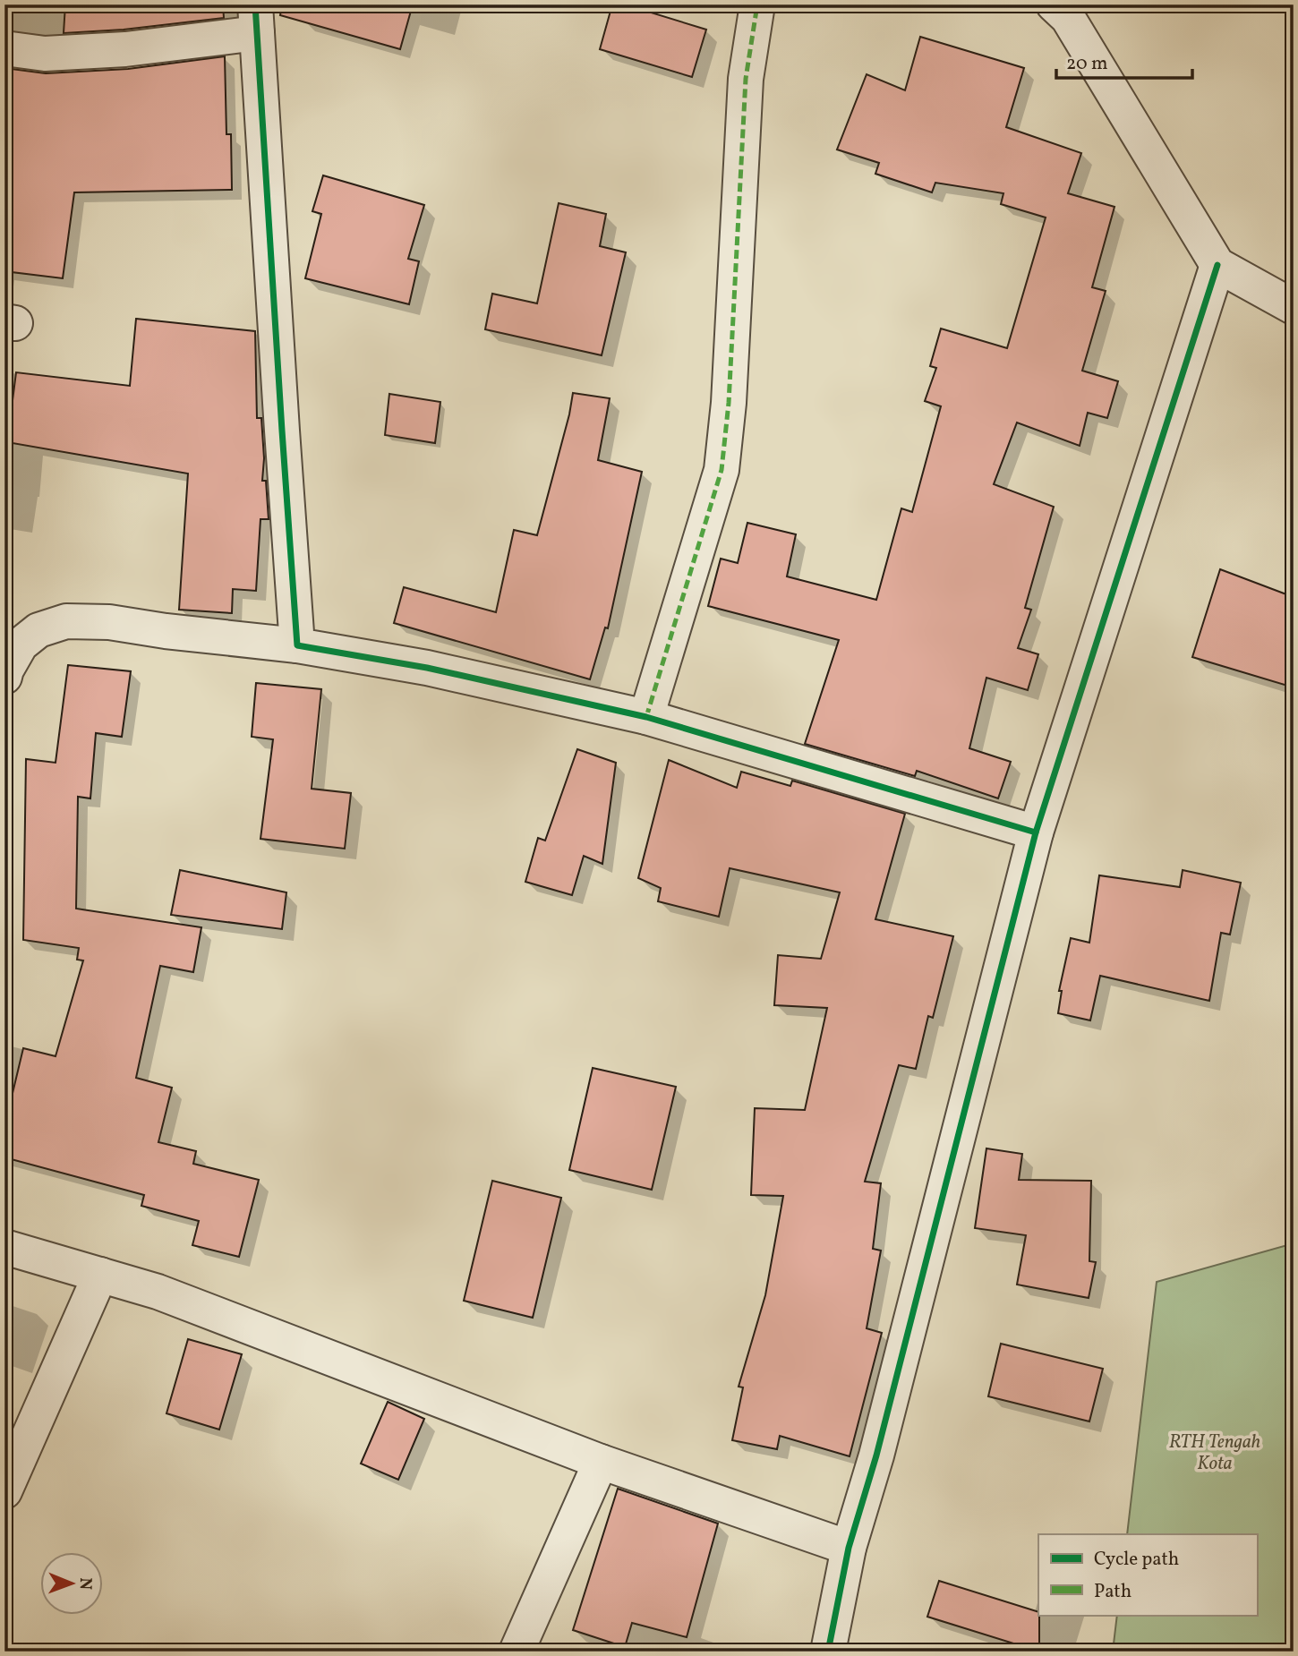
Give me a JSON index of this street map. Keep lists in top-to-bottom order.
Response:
{
  "parks": ["RTH Tengah Kota"],
  "legend": ["Cycle path", "Path"],
  "scale_bar": "20 m",
  "north": "right"
}
